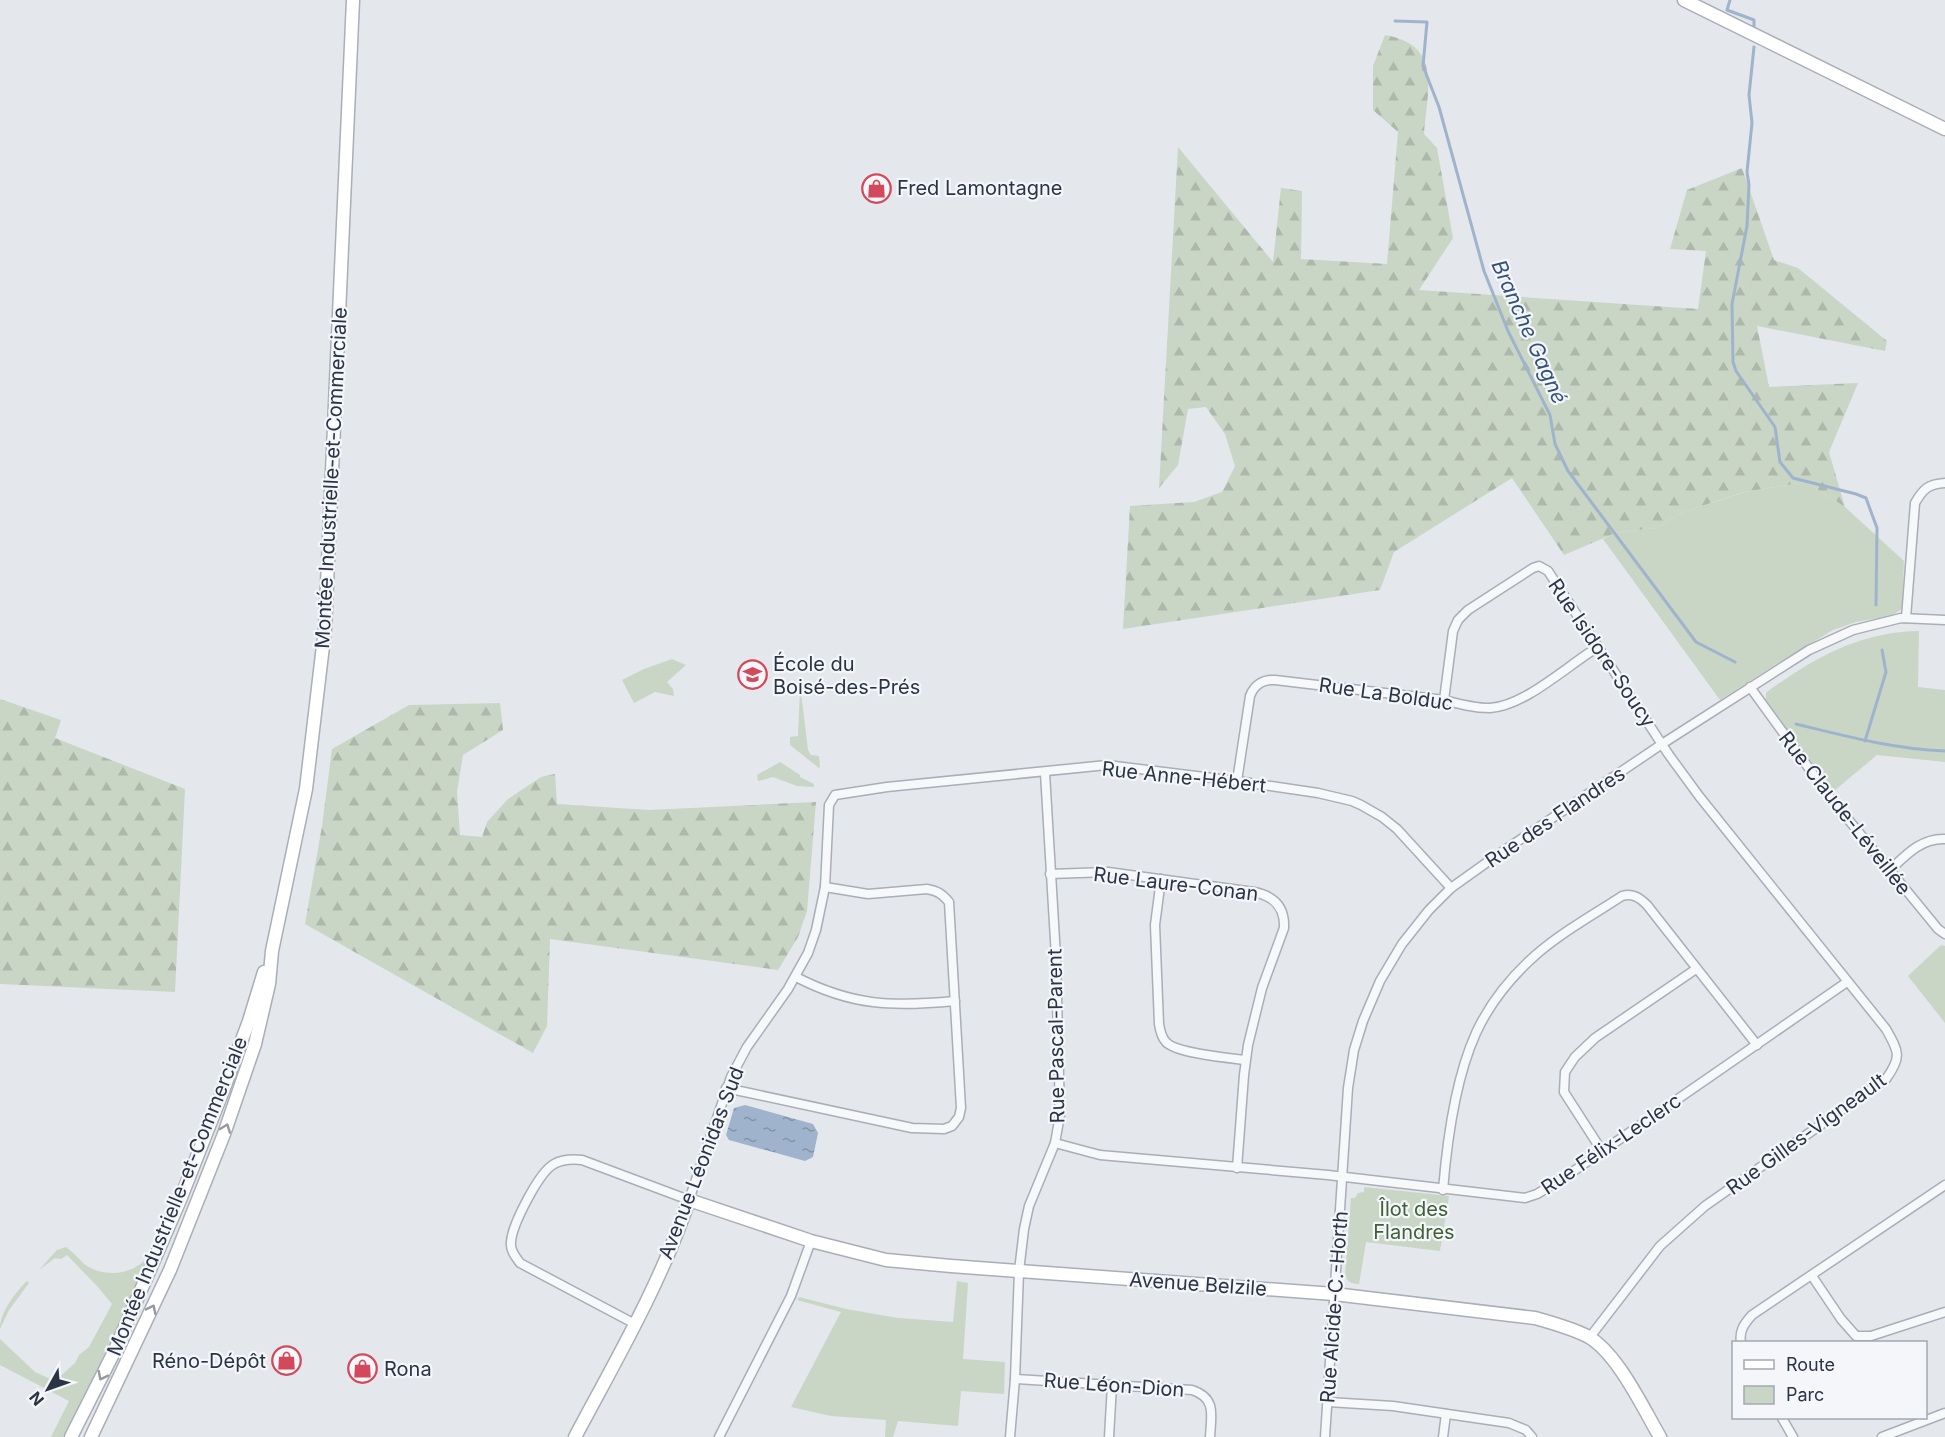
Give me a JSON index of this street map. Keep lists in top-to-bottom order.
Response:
{
  "streets": {
    "main road": ["Montée Industrielle-et-Commerciale", "Avenue Léonidas Sud", "Avenue Belzile"],
    "street": [
      "Rue Isidore-Soucy",
      "Rue La Bolduc",
      "Rue Anne-Hébert",
      "Rue Claude-Léveillée",
      "Rue des Flandres",
      "Rue Laure-Conan",
      "Rue Pascal-Parent",
      "Rue Gilles-Vigneault",
      "Rue Félix-Leclerc",
      "Rue Alcide-C.-Horth",
      "Rue Léon-Dion"
    ]
  },
  "crossings": [
    ["Rue Isidore-Soucy", "Rue La Bolduc"],
    ["Rue Isidore-Soucy", "Rue des Flandres"],
    ["Rue Isidore-Soucy", "Rue Gilles-Vigneault"],
    ["Rue La Bolduc", "Rue Anne-Hébert"],
    ["Rue Anne-Hébert", "Rue des Flandres"],
    ["Rue Anne-Hébert", "Rue Pascal-Parent"],
    ["Rue Anne-Hébert", "Avenue Léonidas Sud"],
    ["Rue Claude-Léveillée", "Rue des Flandres"],
    ["Rue des Flandres", "Rue Gilles-Vigneault"],
    ["Rue des Flandres", "Rue Félix-Leclerc"],
    ["Rue des Flandres", "Rue Alcide-C.-Horth"],
    ["Rue Laure-Conan", "Rue Pascal-Parent"],
    ["Rue Laure-Conan", "Rue Félix-Leclerc"],
    ["Rue Pascal-Parent", "Rue Félix-Leclerc"],
    ["Rue Pascal-Parent", "Avenue Belzile"],
    ["Rue Pascal-Parent", "Rue Léon-Dion"],
    ["Rue Gilles-Vigneault", "Rue Félix-Leclerc"],
    ["Rue Gilles-Vigneault", "Avenue Belzile"],
    ["Rue Félix-Leclerc", "Rue Alcide-C.-Horth"],
    ["Avenue Léonidas Sud", "Avenue Belzile"],
    ["Avenue Belzile", "Rue Alcide-C.-Horth"]
  ],
  "water": ["Branche Gagné"],
  "parks": ["Îlot des Flandres"],
  "places": {
    "shop": ["Fred Lamontagne", "Réno-Dépôt", "Rona"],
    "school or university": ["École du Boisé-des-Prés"]
  },
  "legend": ["Route", "Parc"],
  "north": "bottom left"
}
